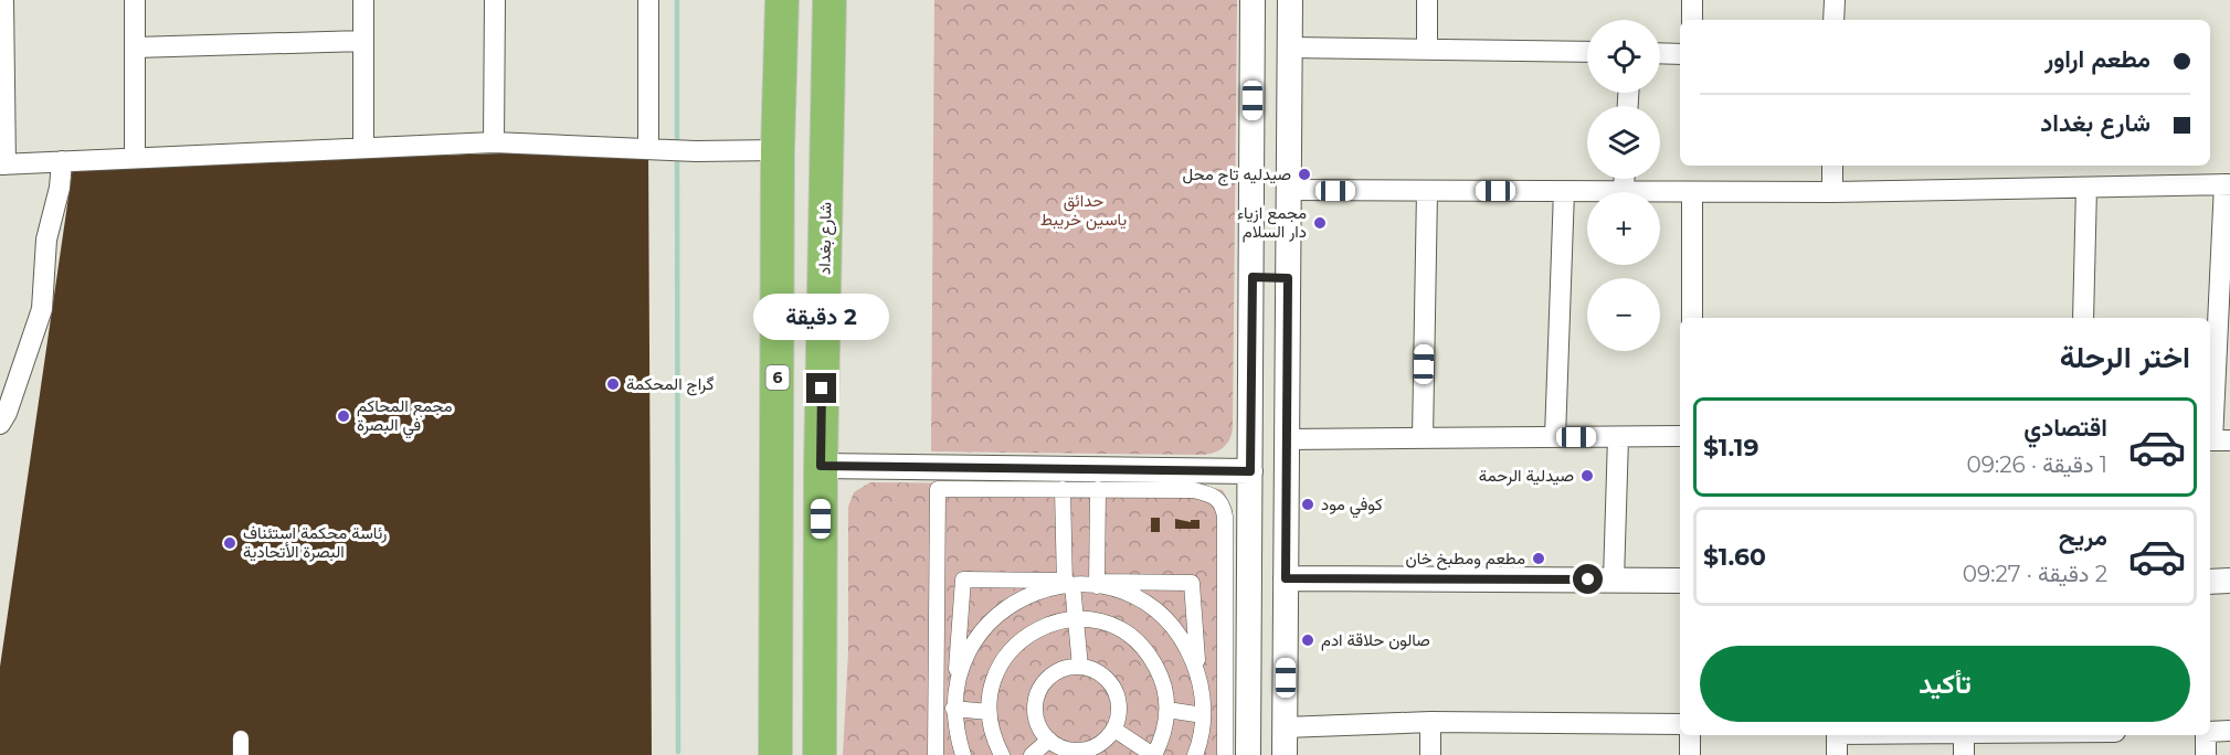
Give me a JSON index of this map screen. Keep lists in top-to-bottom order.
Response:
{
  "streets": {
    "highway": ["شارع بغداد", "6"]
  },
  "parks": ["حدائق ياسين خريبط"],
  "places": [
    "صيدليه تاج محل",
    "مجمع ازياء دار السلام",
    "گراج المحكمة",
    "مجمع المحاكم في البصرة",
    "صيدلية الرحمة",
    "كوفي مود",
    "رئاسة محكمة استئناف البصرة الأتحادية",
    "مطعم ومطبخ خان",
    "صالون حلاقة ادم"
  ],
  "page": {
    "map_buttons": ["+", "−"],
    "banner": ["مطعم اراور", "شارع بغداد"],
    "bubble": "2 دقيقة",
    "heading": "اختر الرحلة",
    "list": [
      {
        "name": "اقتصادي",
        "note": "1 دقيقة · 09:26",
        "value": "$1.19"
      },
      {
        "name": "مريح",
        "note": "2 دقيقة · 09:27",
        "value": "$1.60"
      }
    ],
    "buttons": "تأكيد"
  }
}
